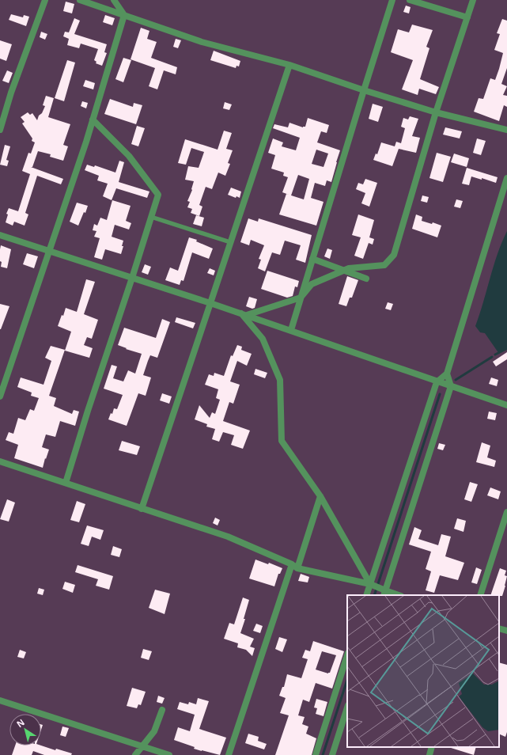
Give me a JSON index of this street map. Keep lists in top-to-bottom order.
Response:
{
  "north": "top left"
}
